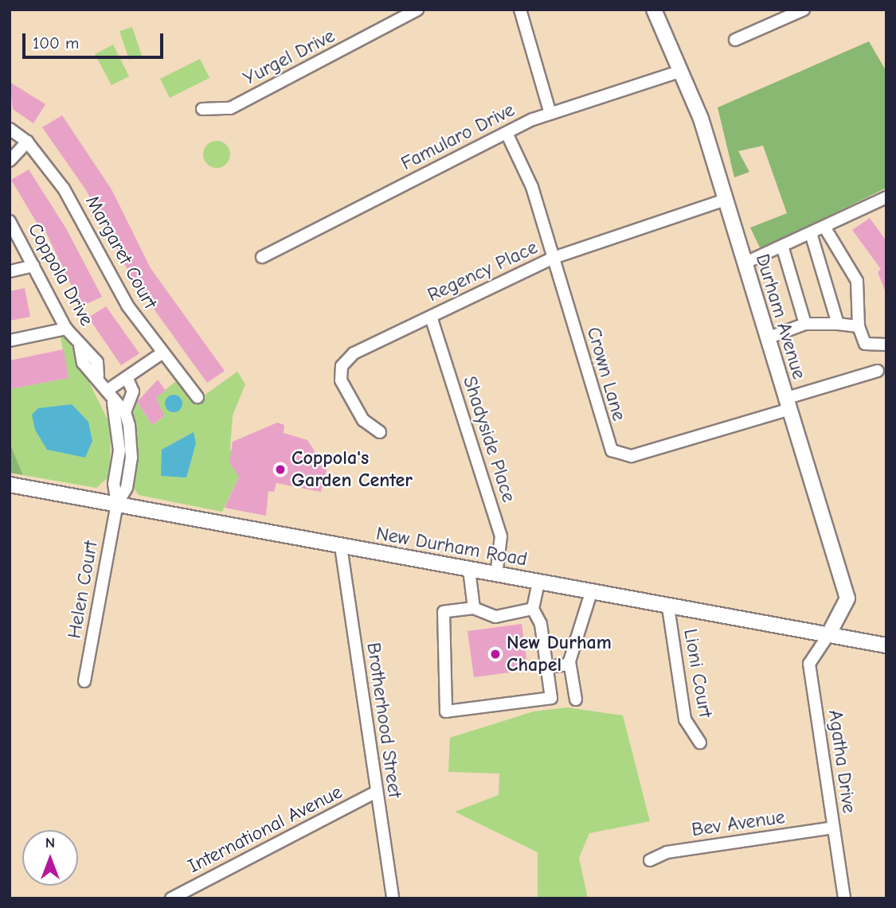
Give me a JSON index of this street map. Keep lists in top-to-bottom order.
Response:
{
  "streets": {
    "main road": ["Durham Avenue", "New Durham Road"],
    "street": [
      "Yurgel Drive",
      "Famularo Drive",
      "Margaret Court",
      "Regency Place",
      "Coppola Drive",
      "Crown Lane",
      "Shadyside Place",
      "Helen Court",
      "Lioni Court",
      "Brotherhood Street",
      "Agatha Drive",
      "Bev Avenue",
      "International Avenue"
    ]
  },
  "crossings": [
    ["Famularo Drive", "Durham Avenue"],
    ["Famularo Drive", "Crown Lane"],
    ["Regency Place", "Durham Avenue"],
    ["Regency Place", "Crown Lane"],
    ["Regency Place", "Shadyside Place"],
    ["Coppola Drive", "New Durham Road"],
    ["Coppola Drive", "Helen Court"],
    ["Durham Avenue", "Crown Lane"],
    ["Durham Avenue", "New Durham Road"],
    ["Durham Avenue", "Agatha Drive"],
    ["Shadyside Place", "New Durham Road"],
    ["New Durham Road", "Helen Court"],
    ["New Durham Road", "Lioni Court"],
    ["New Durham Road", "Brotherhood Street"],
    ["New Durham Road", "Agatha Drive"],
    ["Brotherhood Street", "International Avenue"],
    ["Agatha Drive", "Bev Avenue"]
  ],
  "places": ["Coppola's Garden Center", "New Durham Chapel"],
  "scale_bar": "100 m",
  "north": "top"
}
